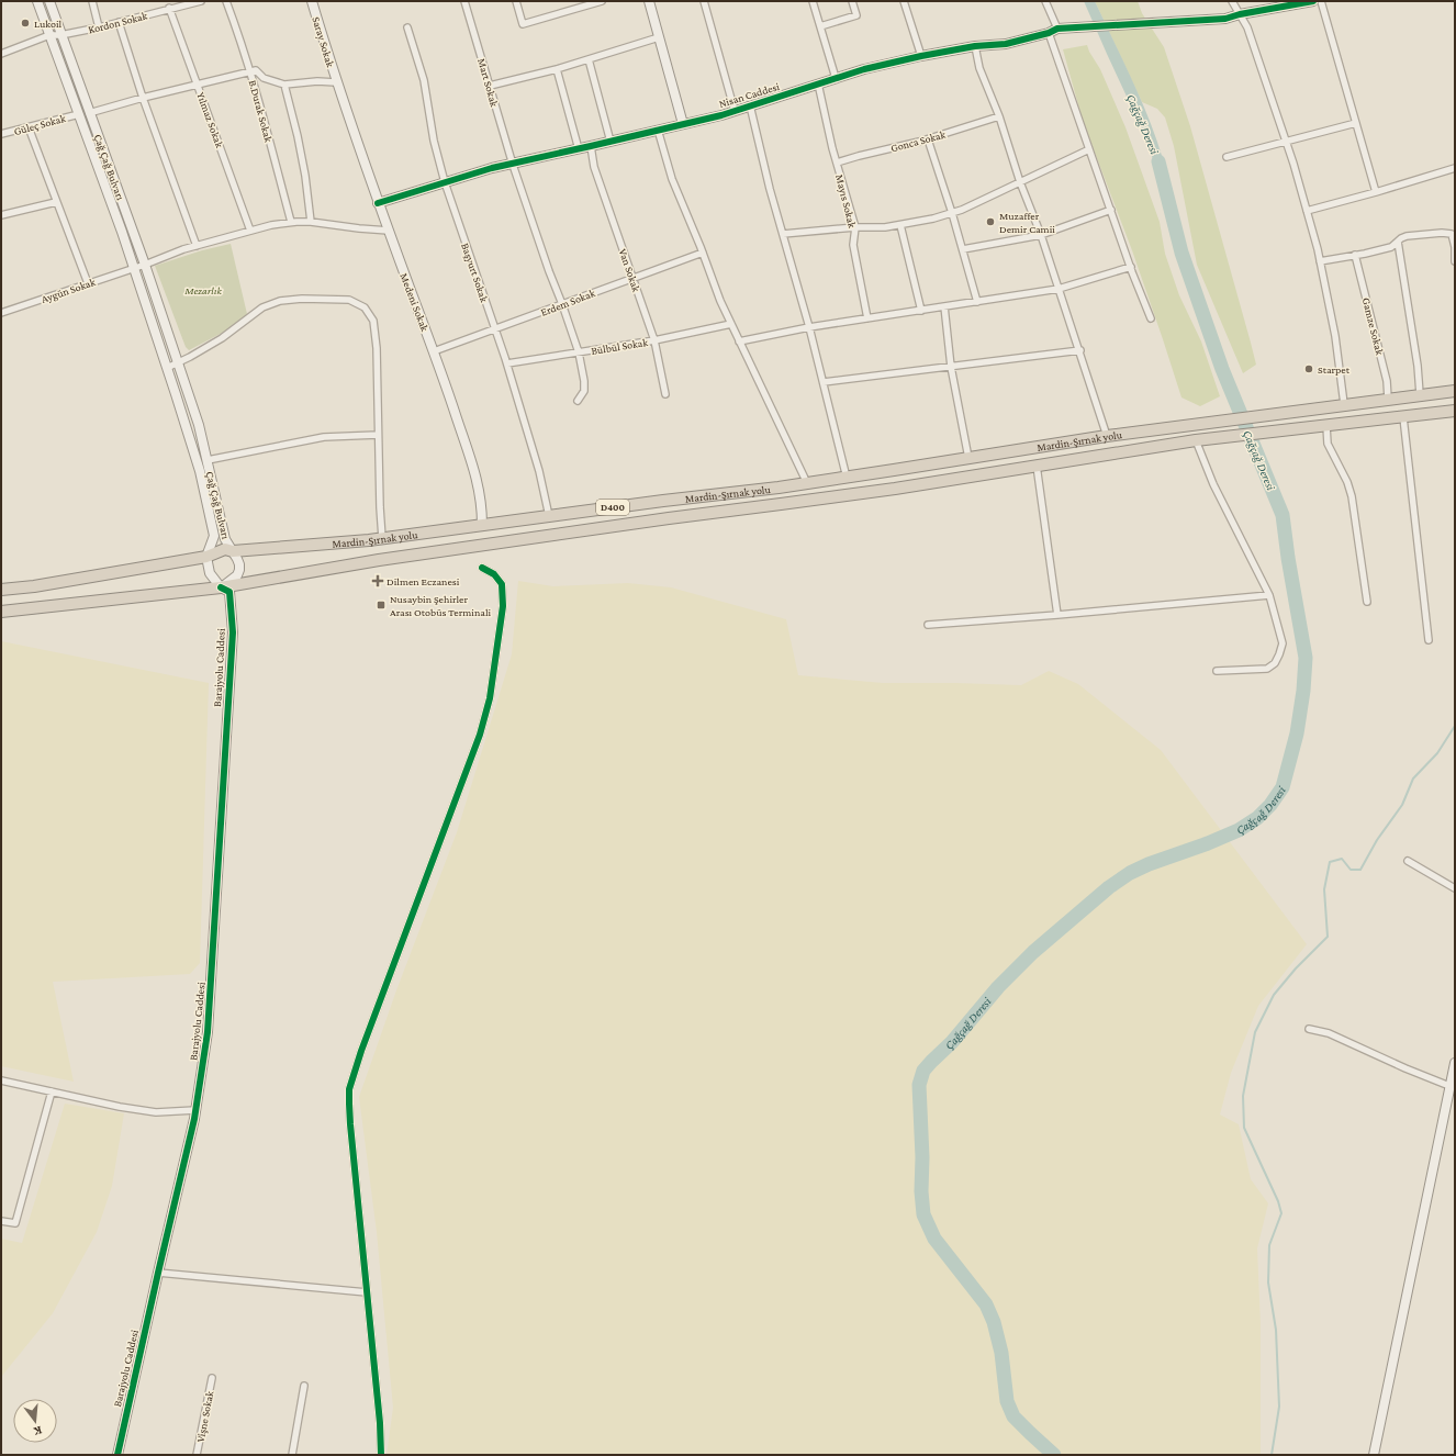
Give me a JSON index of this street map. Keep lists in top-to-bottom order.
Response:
{
  "streets": {
    "highway": ["Mardin-Şırnak yolu", "D400"],
    "street": [
      "Kordon Sokak",
      "Saray Sokak",
      "Mart Sokak",
      "Nisan Caddesi",
      "B.Durak Sokak",
      "Yılmaz Sokak",
      "Güleç Sokak",
      "Gonca Sokak",
      "Çağ Çağ Bulvarı",
      "Mayıs Sokak",
      "Van Sokak",
      "Başyurt Sokak",
      "Aygün Sokak",
      "Medeni Sokak",
      "Erdem Sokak",
      "Gamze Sokak",
      "Bülbül Sokak",
      "Barajyolu Caddesi",
      "Vişne Sokak"
    ]
  },
  "crossings": [
    ["Kordon Sokak", "Yılmaz Sokak"],
    ["Kordon Sokak", "Çağ Çağ Bulvarı"],
    ["Saray Sokak", "Medeni Sokak"],
    ["Mart Sokak", "Nisan Caddesi"],
    ["Mart Sokak", "Erdem Sokak"],
    ["Mart Sokak", "Bülbül Sokak"],
    ["Nisan Caddesi", "Mayıs Sokak"],
    ["Nisan Caddesi", "Van Sokak"],
    ["Nisan Caddesi", "Başyurt Sokak"],
    ["Nisan Caddesi", "Medeni Sokak"],
    ["B.Durak Sokak", "Aygün Sokak"],
    ["Yılmaz Sokak", "Aygün Sokak"],
    ["Güleç Sokak", "Çağ Çağ Bulvarı"],
    ["Gonca Sokak", "Mayıs Sokak"],
    ["Çağ Çağ Bulvarı", "Aygün Sokak"],
    ["Çağ Çağ Bulvarı", "Mardin-Şırnak yolu"],
    ["Çağ Çağ Bulvarı", "Barajyolu Caddesi"],
    ["Van Sokak", "Erdem Sokak"],
    ["Van Sokak", "Bülbül Sokak"],
    ["Başyurt Sokak", "Erdem Sokak"],
    ["Başyurt Sokak", "Bülbül Sokak"],
    ["Başyurt Sokak", "Mardin-Şırnak yolu"],
    ["Aygün Sokak", "Medeni Sokak"],
    ["Medeni Sokak", "Erdem Sokak"],
    ["Medeni Sokak", "Mardin-Şırnak yolu"],
    ["Gamze Sokak", "Mardin-Şırnak yolu"],
    ["Mardin-Şırnak yolu", "Barajyolu Caddesi"]
  ],
  "water": ["Çağçağ Deresi"],
  "parks": ["Mezarlık"],
  "places": {
    "other": ["Lukoil", "Muzaffer Demir Camii", "Starpet"],
    "health": ["Dilmen Eczanesi"],
    "transit": ["Nusaybin Şehirler Arası Otobüs Terminali"]
  },
  "north": "bottom"
}
